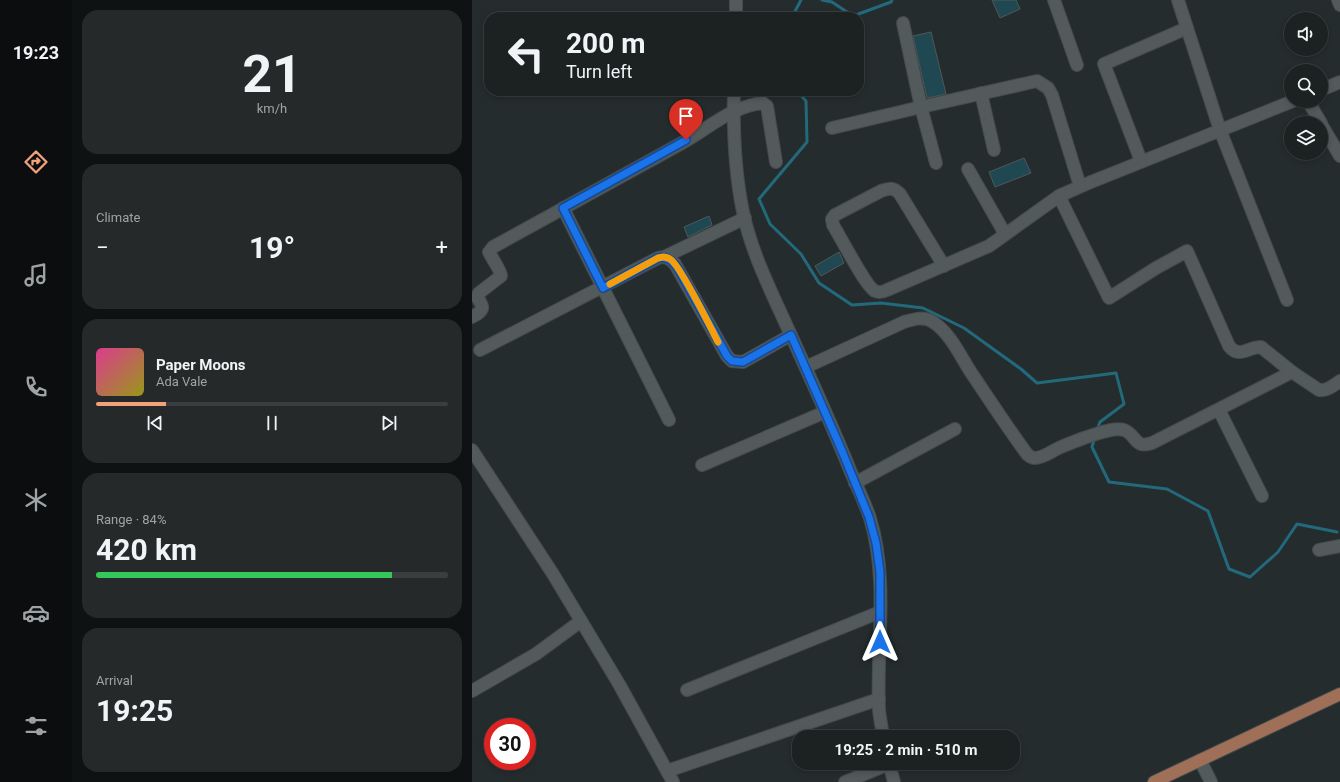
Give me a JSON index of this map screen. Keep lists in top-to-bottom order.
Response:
{
  "page": {
    "tabs": "19:23",
    "tile": [
      ["21", "km/h"],
      "Climate",
      ["Range · 84%", "420 km"],
      ["Arrival", "19:25"]
    ],
    "turn": ["200 m", "Turn left"],
    "heat": ["−", "19°", "+"],
    "song": ["Paper Moons", "Ada Vale"],
    "limit": "30",
    "trip": "19:25 · 2 min · 510 m"
  }
}
